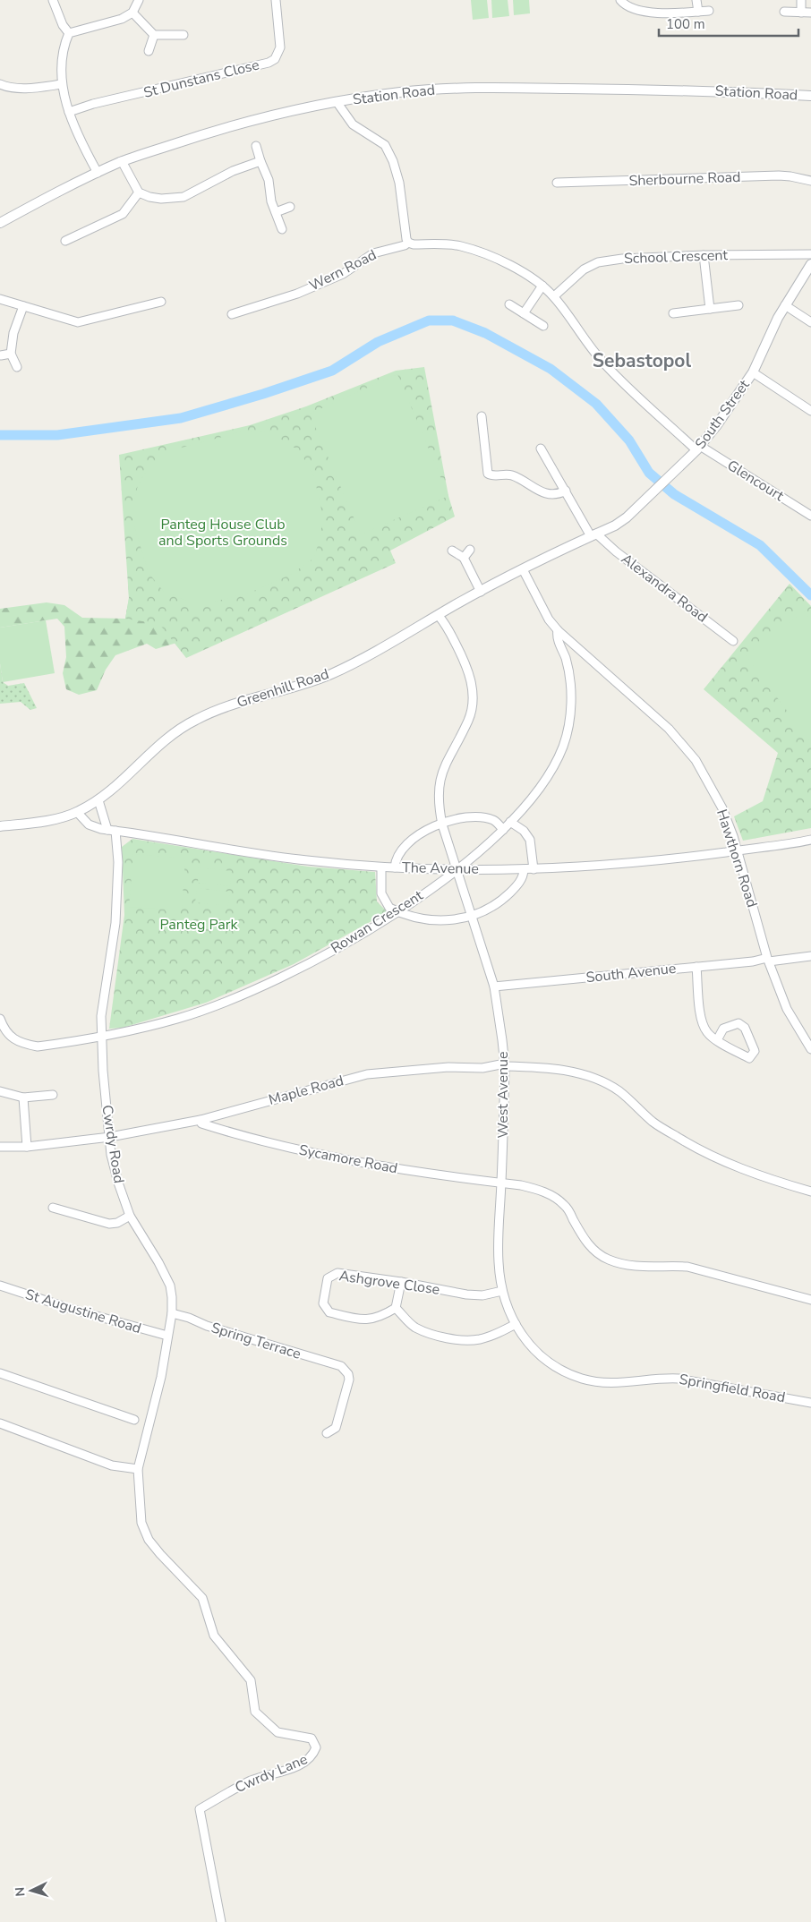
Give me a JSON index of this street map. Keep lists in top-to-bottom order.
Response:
{
  "streets": {
    "street": [
      "St Dunstans Close",
      "Station Road",
      "Sherbourne Road",
      "School Crescent",
      "Wern Road",
      "South Street",
      "Glencourt",
      "Alexandra Road",
      "Greenhill Road",
      "Hawthorn Road",
      "The Avenue",
      "Rowan Crescent",
      "South Avenue",
      "Maple Road",
      "West Avenue",
      "Cwrdy Road",
      "Sycamore Road",
      "Ashgrove Close",
      "St Augustine Road",
      "Spring Terrace",
      "Springfield Road",
      "Cwrdy Lane"
    ]
  },
  "crossings": [
    ["School Crescent", "Wern Road"],
    ["Wern Road", "South Street"],
    ["Wern Road", "Glencourt"],
    ["South Street", "Glencourt"],
    ["South Street", "Alexandra Road"],
    ["South Street", "Greenhill Road"],
    ["Alexandra Road", "Greenhill Road"],
    ["Greenhill Road", "Hawthorn Road"],
    ["Greenhill Road", "The Avenue"],
    ["Greenhill Road", "West Avenue"],
    ["Greenhill Road", "Cwrdy Road"],
    ["Hawthorn Road", "The Avenue"],
    ["Hawthorn Road", "Rowan Crescent"],
    ["Hawthorn Road", "South Avenue"],
    ["The Avenue", "Rowan Crescent"],
    ["The Avenue", "West Avenue"],
    ["The Avenue", "Cwrdy Road"],
    ["Rowan Crescent", "West Avenue"],
    ["Rowan Crescent", "Cwrdy Road"],
    ["South Avenue", "West Avenue"],
    ["Maple Road", "West Avenue"],
    ["Maple Road", "Cwrdy Road"],
    ["Maple Road", "Sycamore Road"],
    ["West Avenue", "Sycamore Road"],
    ["West Avenue", "Ashgrove Close"],
    ["West Avenue", "Springfield Road"],
    ["Cwrdy Road", "St Augustine Road"],
    ["Cwrdy Road", "Spring Terrace"],
    ["Cwrdy Road", "Cwrdy Lane"],
    ["Ashgrove Close", "Springfield Road"]
  ],
  "districts": ["Sebastopol"],
  "parks": ["Panteg House Club and Sports Grounds", "Panteg Park"],
  "scale_bar": "100 m",
  "north": "left"
}
